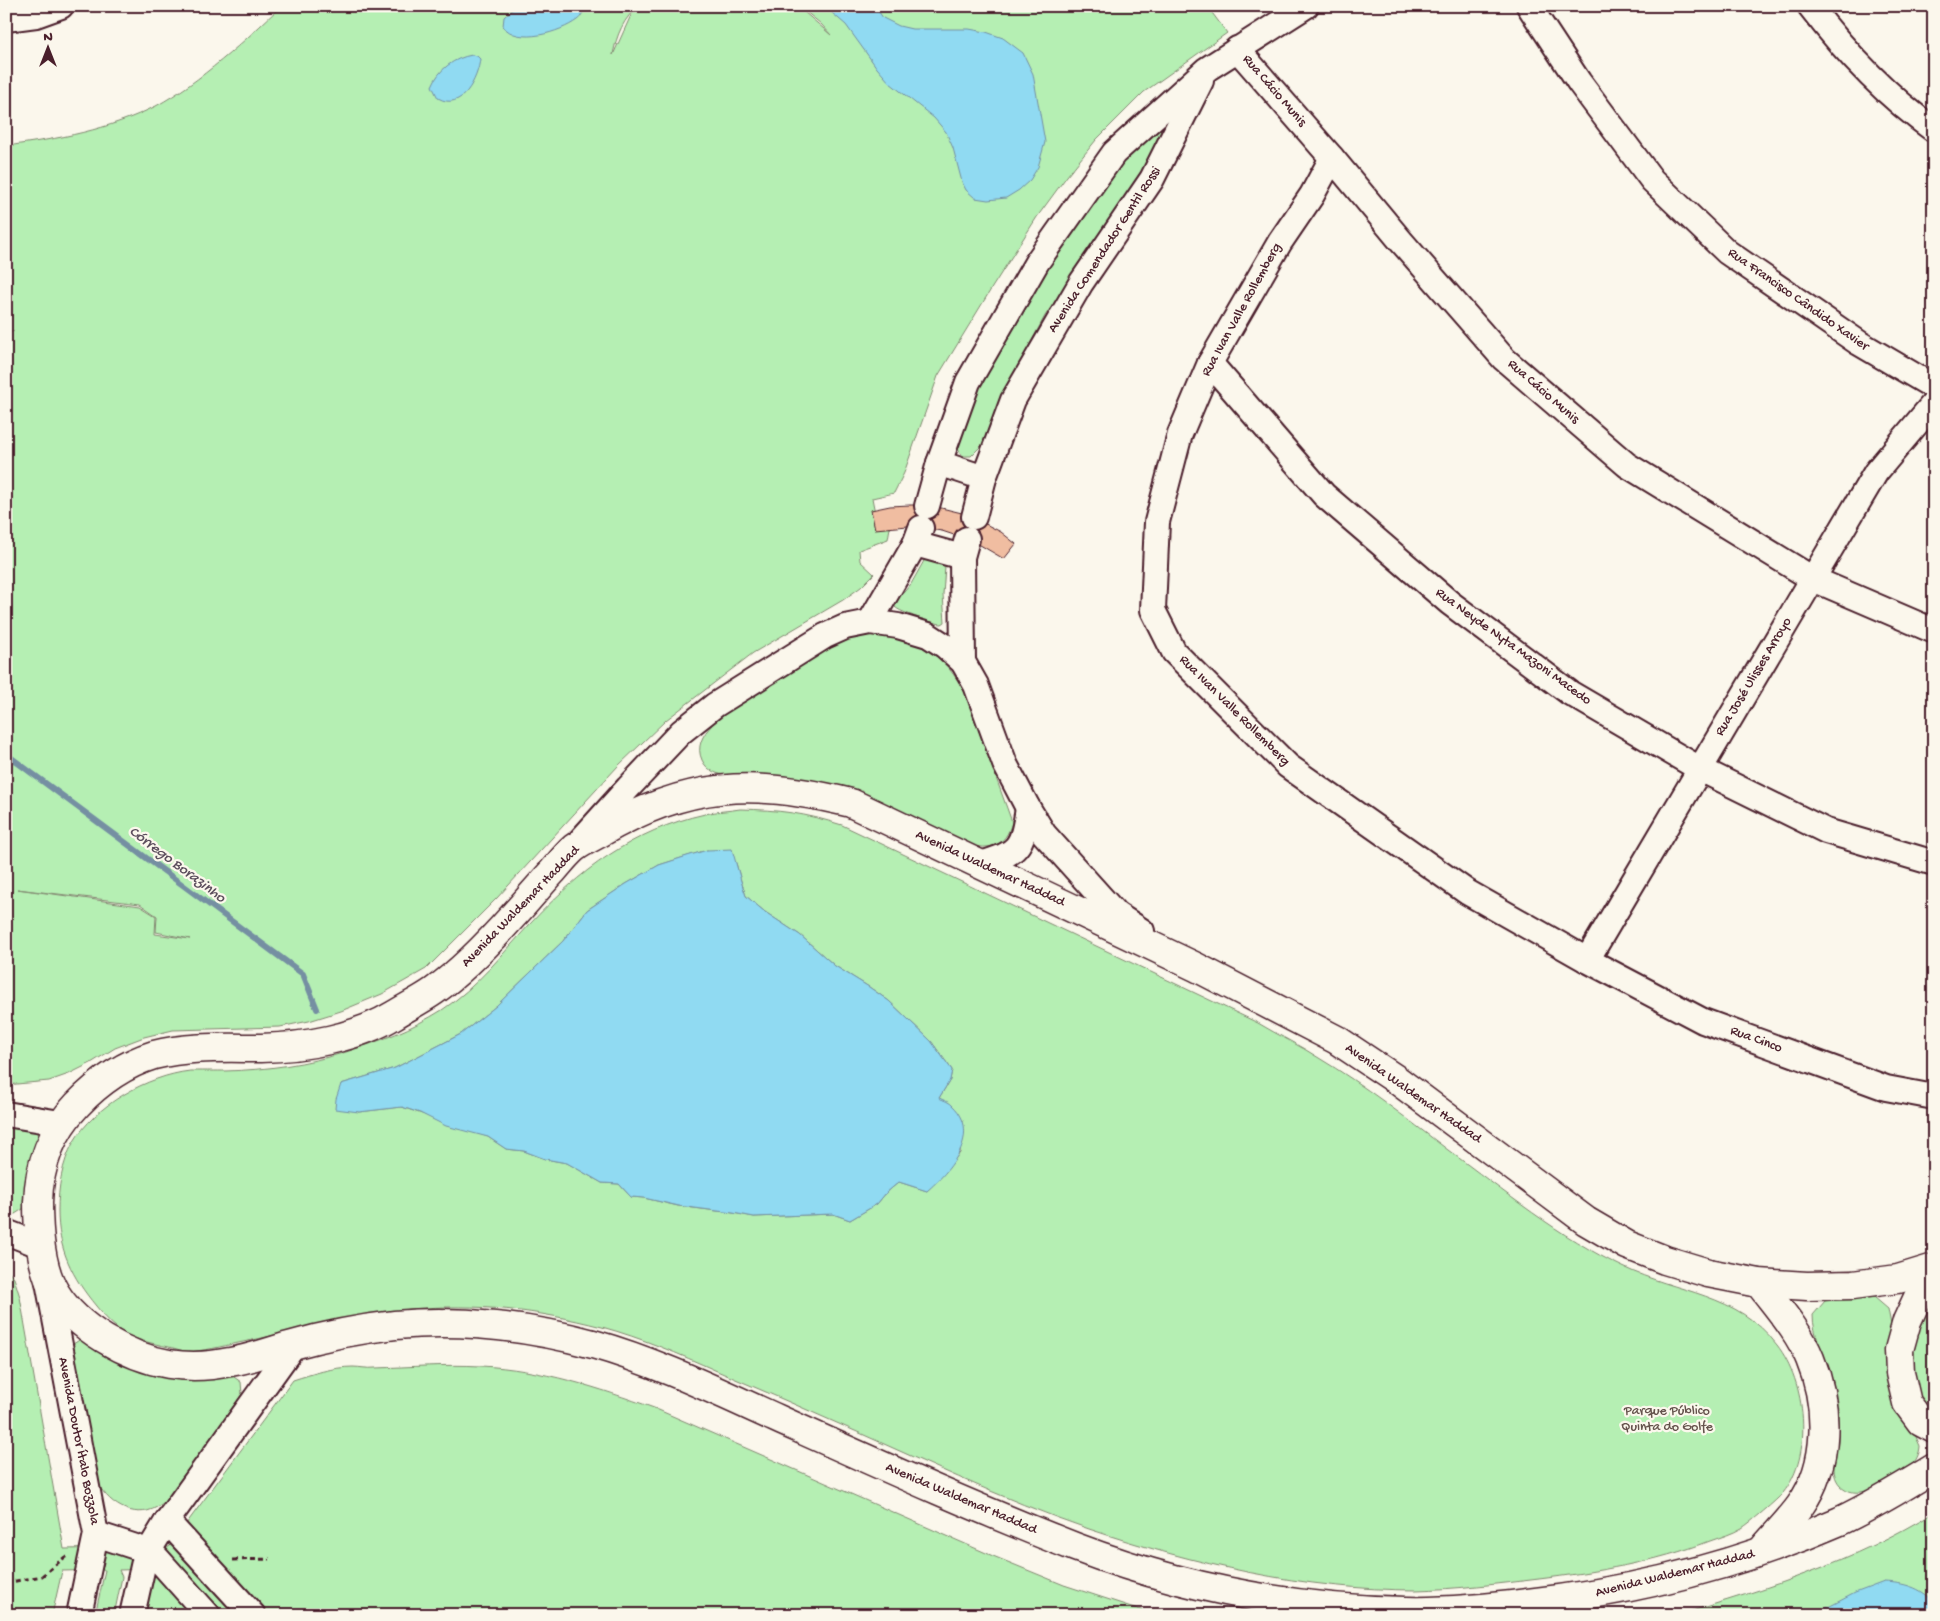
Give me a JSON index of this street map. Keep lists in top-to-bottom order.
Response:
{
  "streets": {
    "main road": ["Avenida Waldemar Haddad"],
    "street": [
      "Rua Cácio Munis",
      "Avenida Comendador Gentil Rossi",
      "Rua Francisco Cândido Xavier",
      "Rua Ivan Valle Rollemberg",
      "Rua Neyde Nyta Mazoni Macedo",
      "Rua José Ulisses Arroyo",
      "Rua Cinco",
      "Avenida Doutor Ítalo Bozzola"
    ]
  },
  "crossings": [
    ["Rua Cácio Munis", "Rua Ivan Valle Rollemberg"],
    ["Rua Cácio Munis", "Rua José Ulisses Arroyo"],
    ["Rua Ivan Valle Rollemberg", "Rua Neyde Nyta Mazoni Macedo"],
    ["Rua Ivan Valle Rollemberg", "Rua José Ulisses Arroyo"],
    ["Rua Ivan Valle Rollemberg", "Rua Cinco"],
    ["Rua Neyde Nyta Mazoni Macedo", "Rua José Ulisses Arroyo"],
    ["Rua José Ulisses Arroyo", "Rua Cinco"],
    ["Avenida Waldemar Haddad", "Avenida Doutor Ítalo Bozzola"]
  ],
  "water": ["Córrego Borazinho"],
  "parks": ["Parque Público Quinta do Golfe"],
  "north": "top"
}
